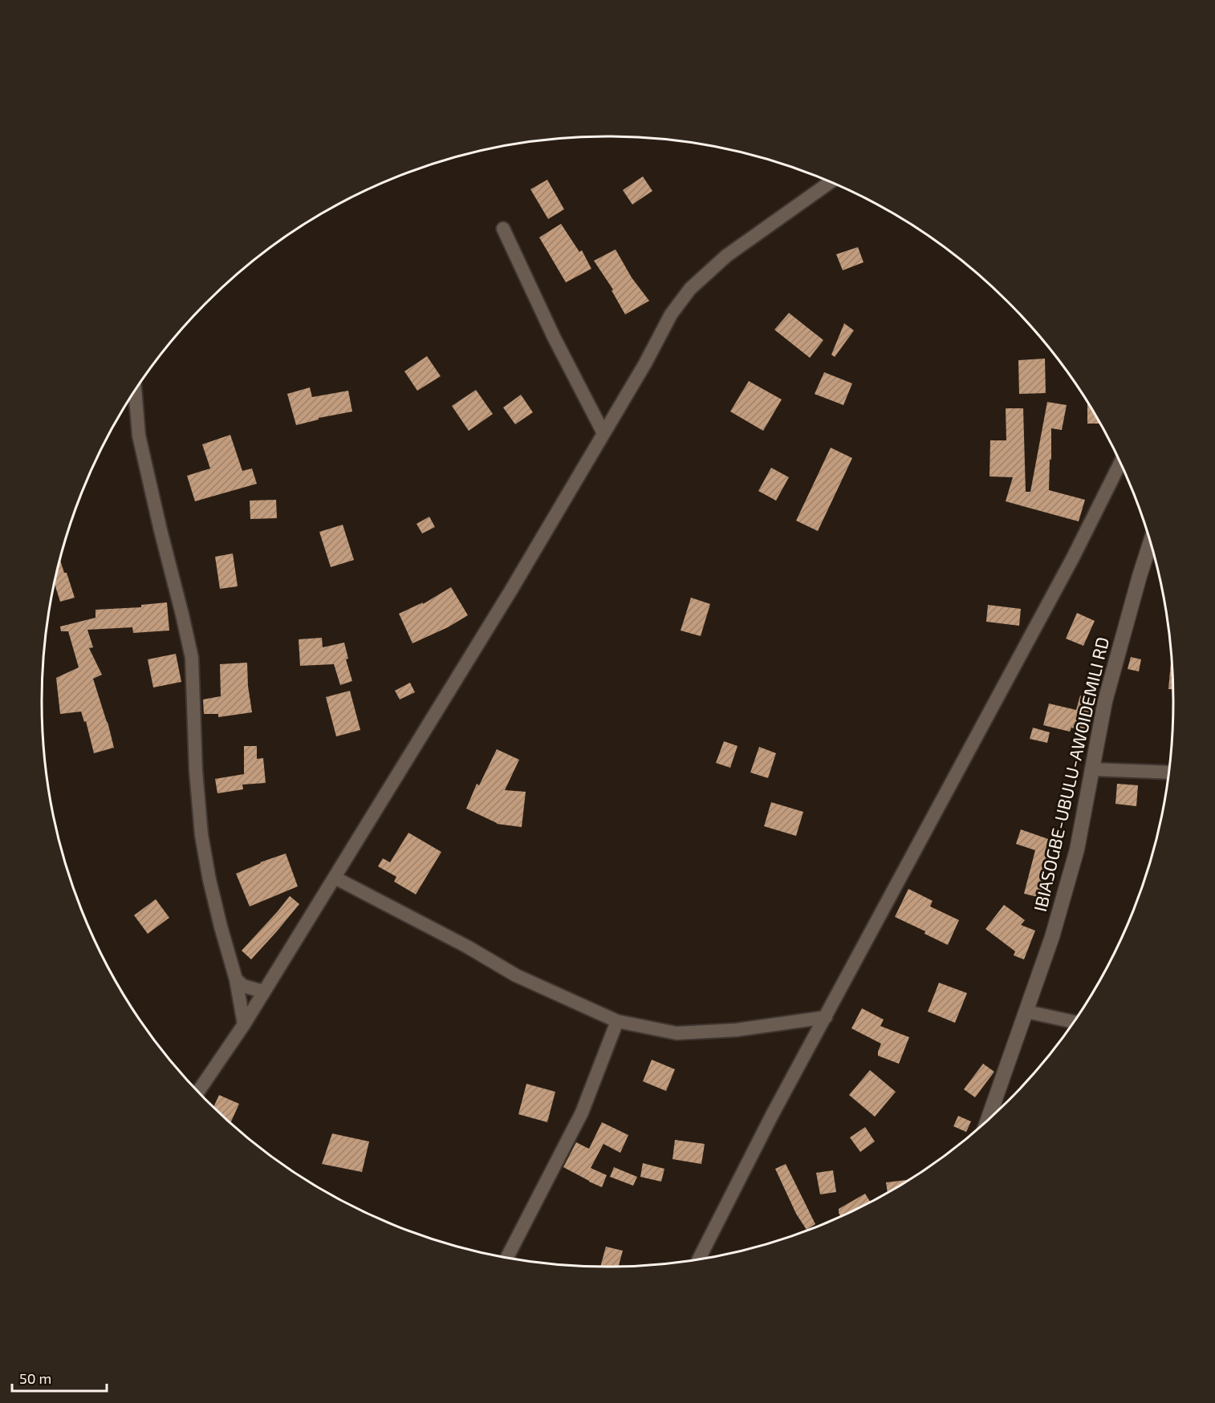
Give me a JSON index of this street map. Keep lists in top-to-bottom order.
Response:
{
  "streets": {
    "street": ["IBIASOGBE-UBULU-AWOIDEMILI RD"]
  },
  "scale_bar": "50 m"
}
